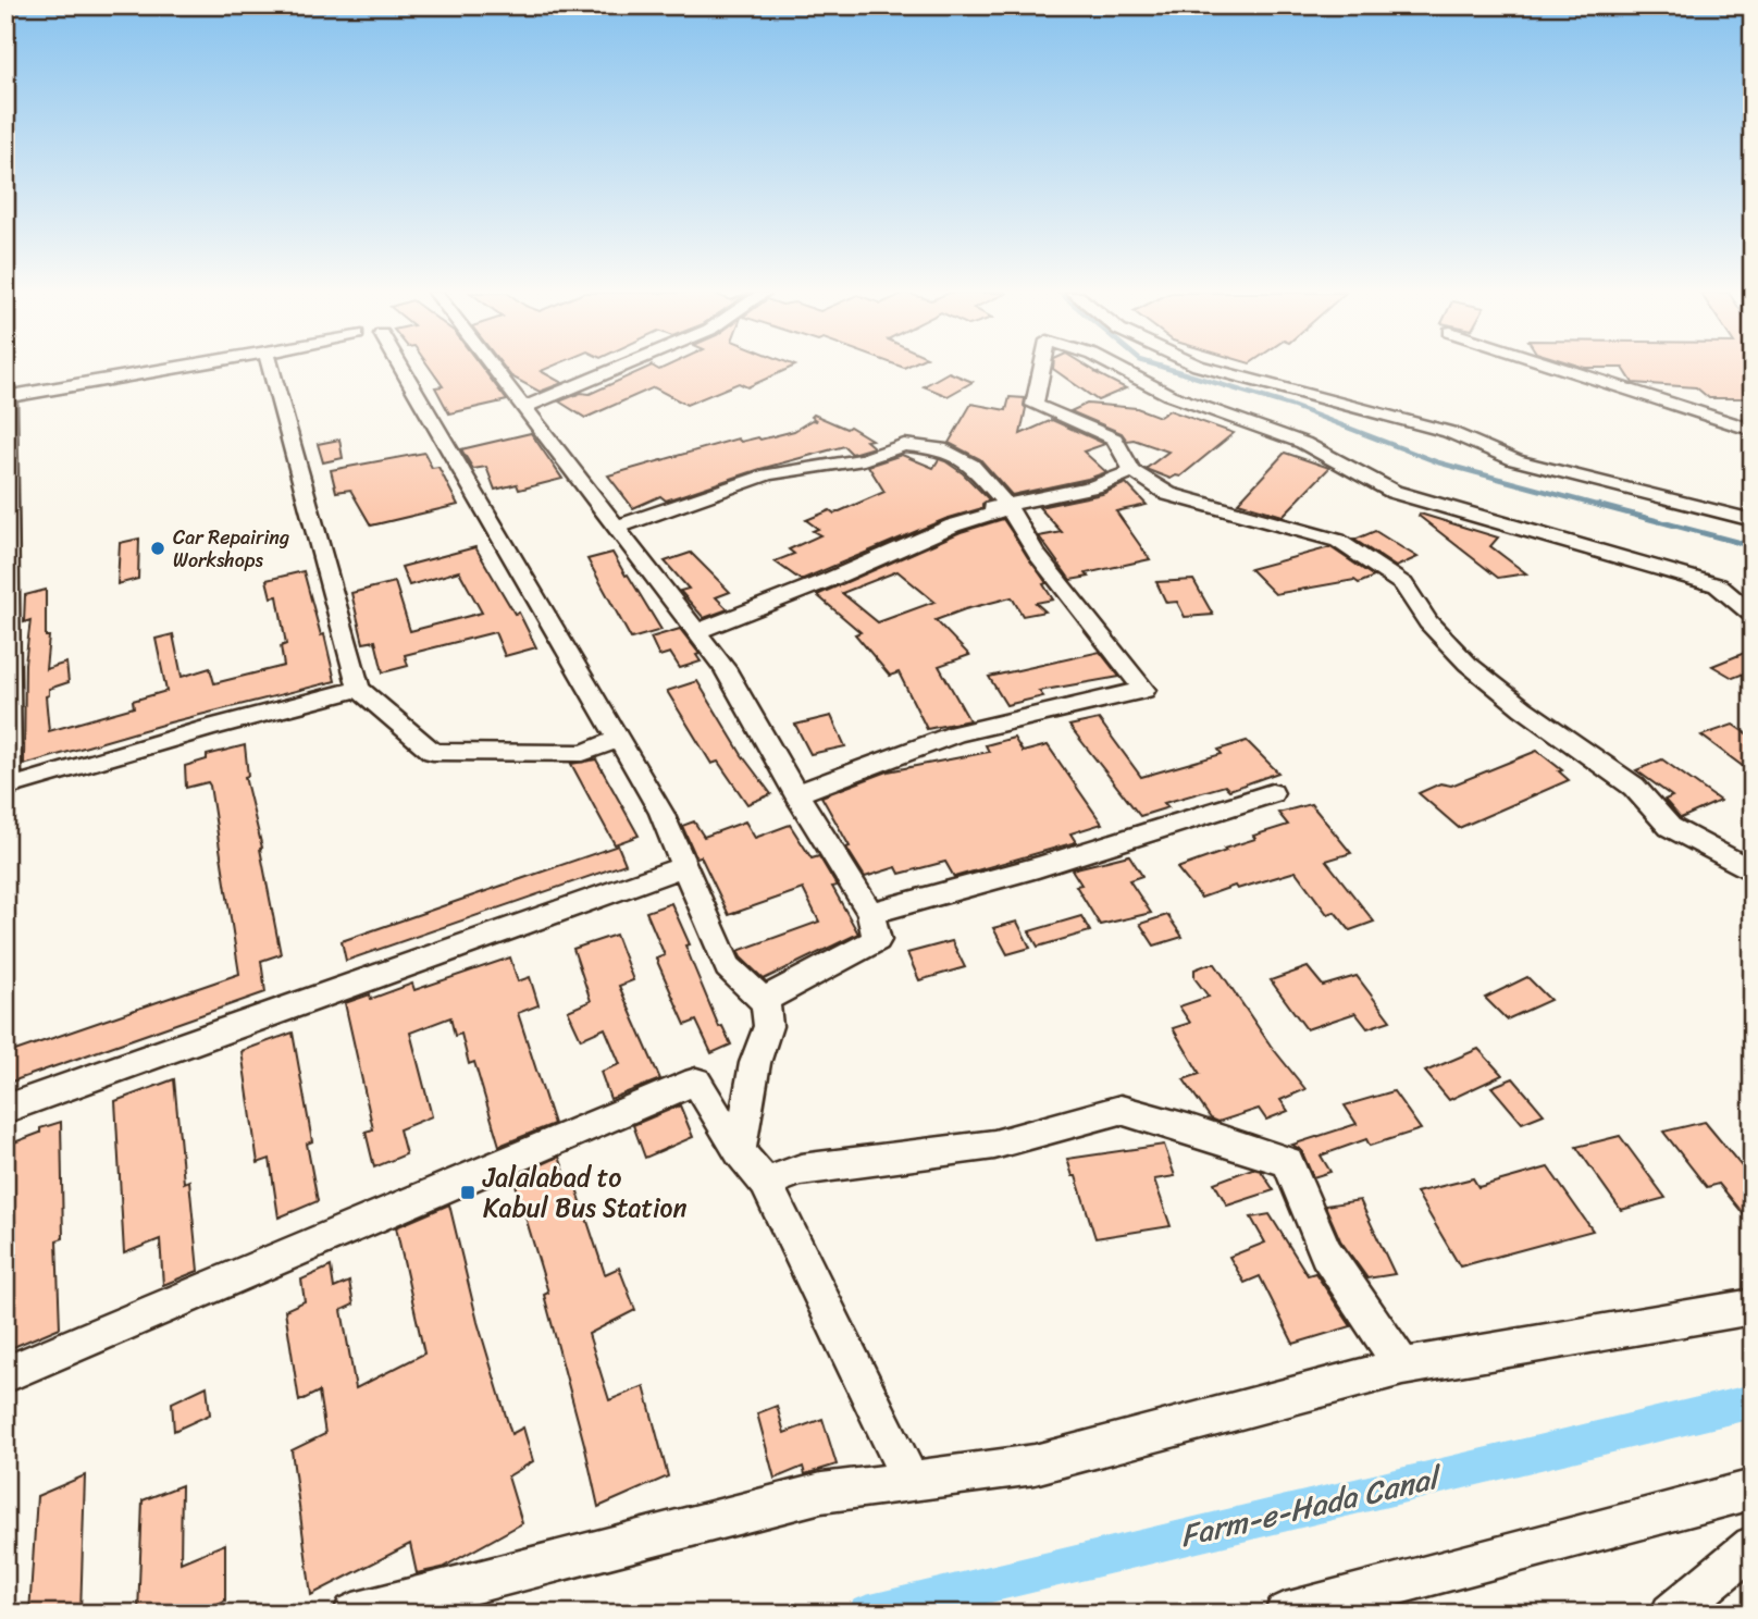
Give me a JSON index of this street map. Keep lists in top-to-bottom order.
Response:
{
  "water": ["Farm-e-Hada Canal"],
  "places": {
    "other": ["Car Repairing Workshops"],
    "transit": ["Jalalabad to Kabul Bus Station"]
  }
}
